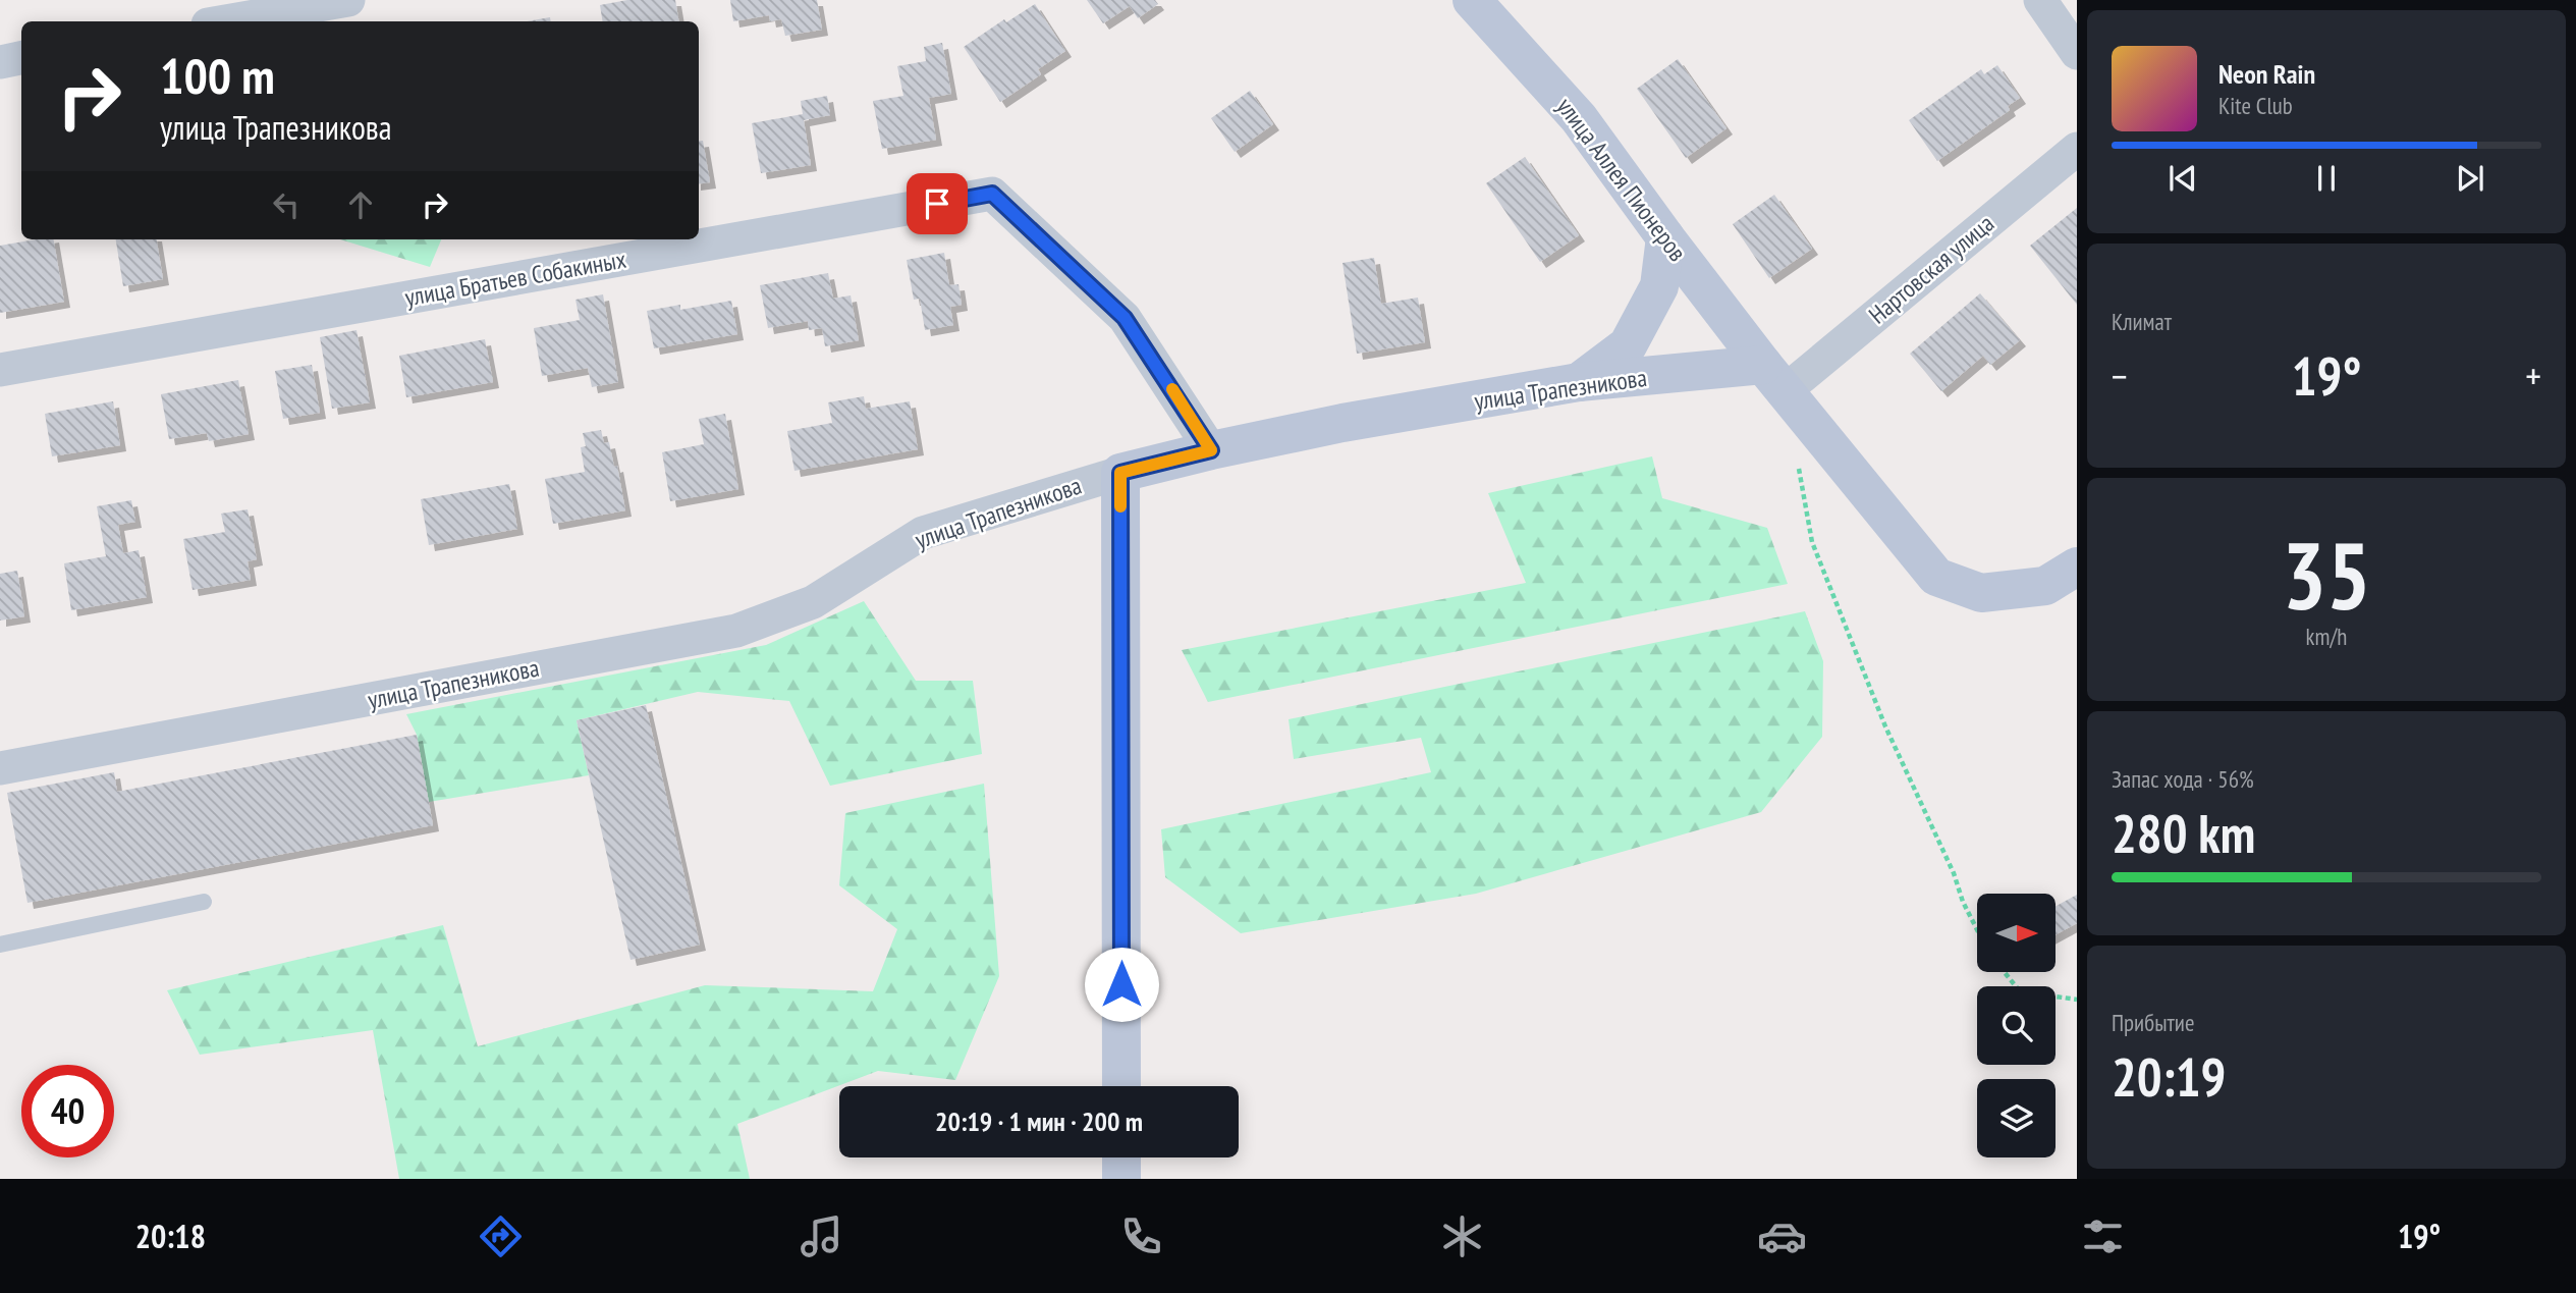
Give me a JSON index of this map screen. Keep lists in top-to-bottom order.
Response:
{
  "streets": {
    "street": [
      "улица Аллея Пионеров",
      "Нартовская улица",
      "улица Братьев Собакиных",
      "улица Трапезникова"
    ]
  },
  "crossings": [
    ["улица Аллея Пионеров", "Нартовская улица"],
    ["улица Аллея Пионеров", "улица Трапезникова"],
    ["Нартовская улица", "улица Трапезникова"],
    ["улица Братьев Собакиных", "улица Трапезникова"]
  ],
  "north": "right",
  "page": {
    "turn": ["100 m", "улица Трапезникова"],
    "song": ["Neon Rain", "Kite Club"],
    "tile": [
      "Климат",
      ["35", "km/h"],
      ["Запас хода · 56%", "280 km"],
      ["Прибытие", "20:19"]
    ],
    "heat": ["−", "19°", "+"],
    "limit": "40",
    "trip": "20:19 · 1 мин · 200 m",
    "tabs": ["20:18", "19°"]
  }
}
